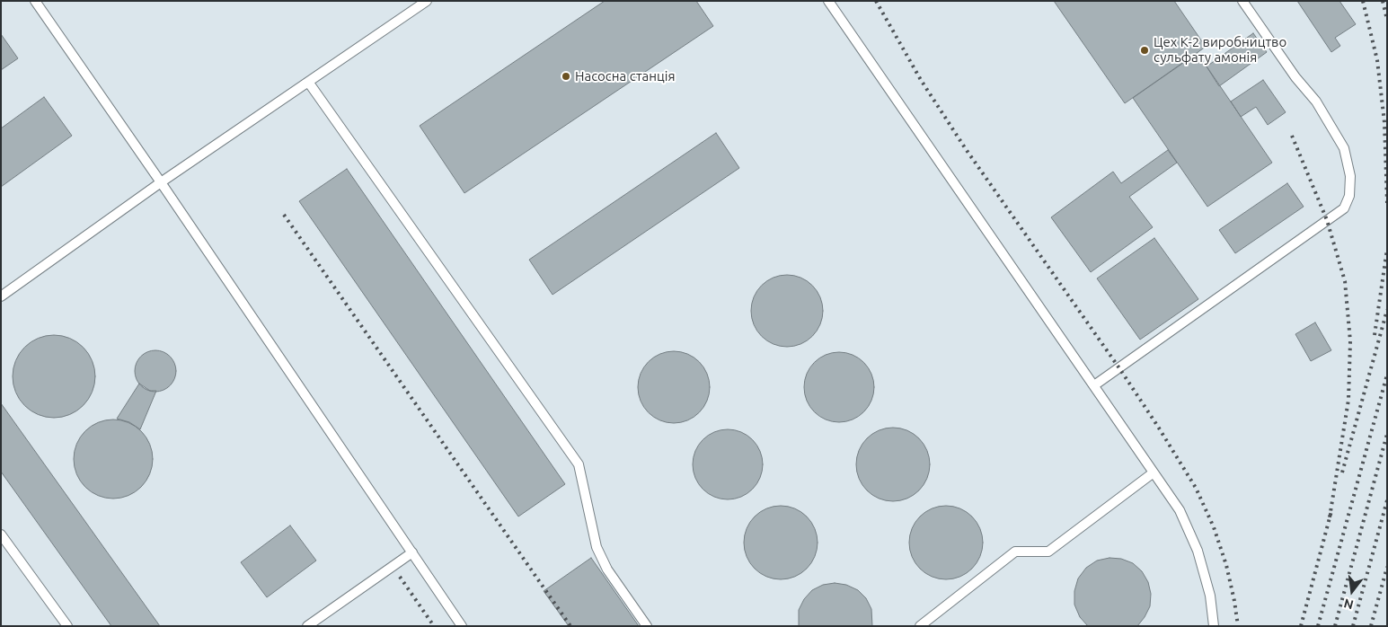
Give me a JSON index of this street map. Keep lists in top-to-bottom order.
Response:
{
  "places": ["Цех К-2 виробництво сульфату амонія", "Насосна станція"],
  "north": "bottom"
}
